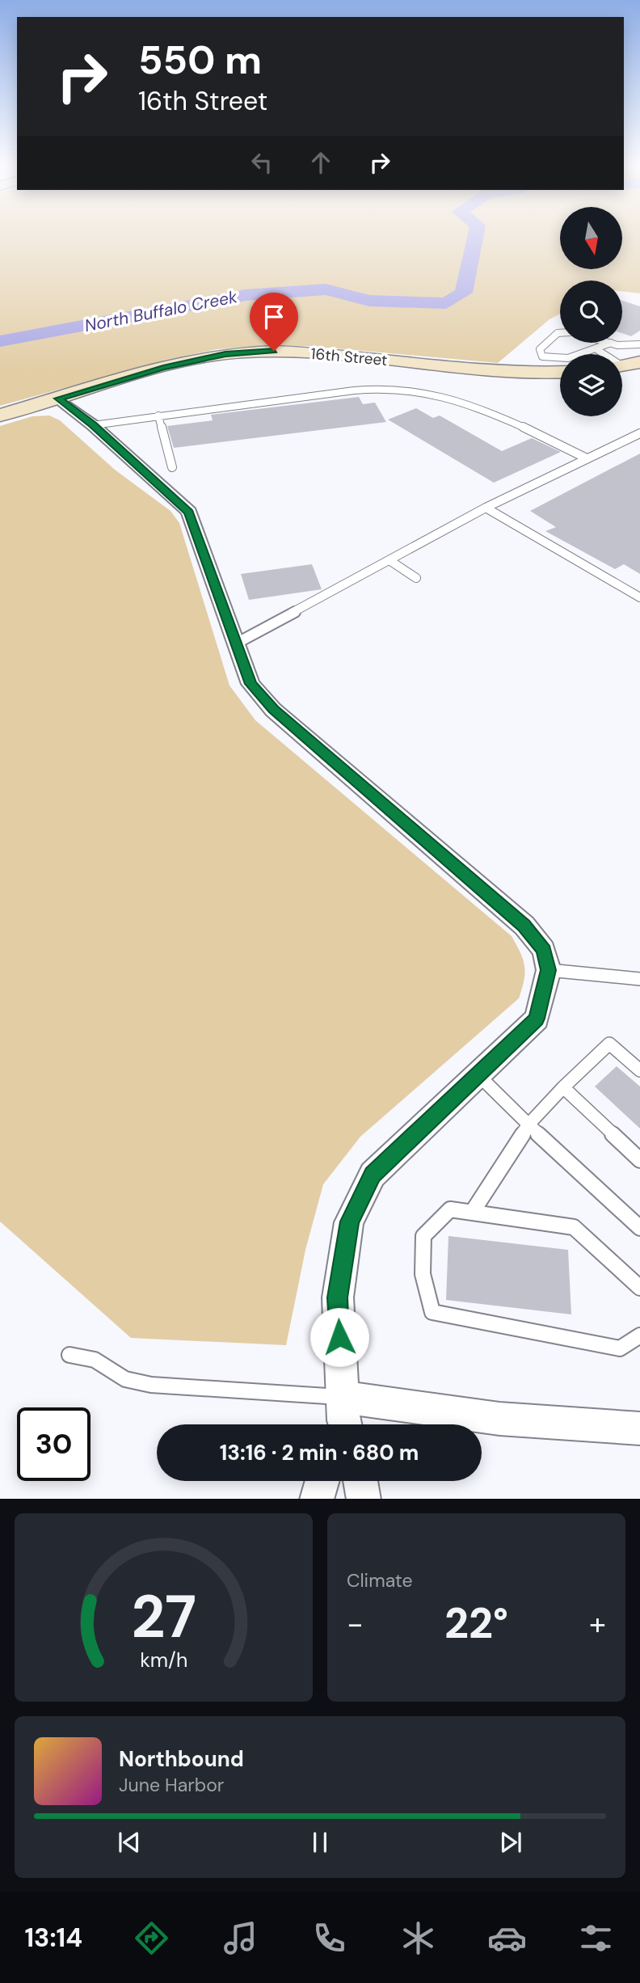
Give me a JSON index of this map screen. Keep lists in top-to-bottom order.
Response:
{
  "streets": {
    "street": ["16th Street"]
  },
  "water": ["North Buffalo Creek"],
  "north": "bottom",
  "page": {
    "turn": ["550 m", "16th Street"],
    "limit": "30",
    "trip": "13:16 · 2 min · 680 m",
    "tile": "Climate",
    "heat": ["−", "22°", "+"],
    "song": ["Northbound", "June Harbor"],
    "tabs": "13:14",
    "gauge": ["27", "km/h"]
  }
}
